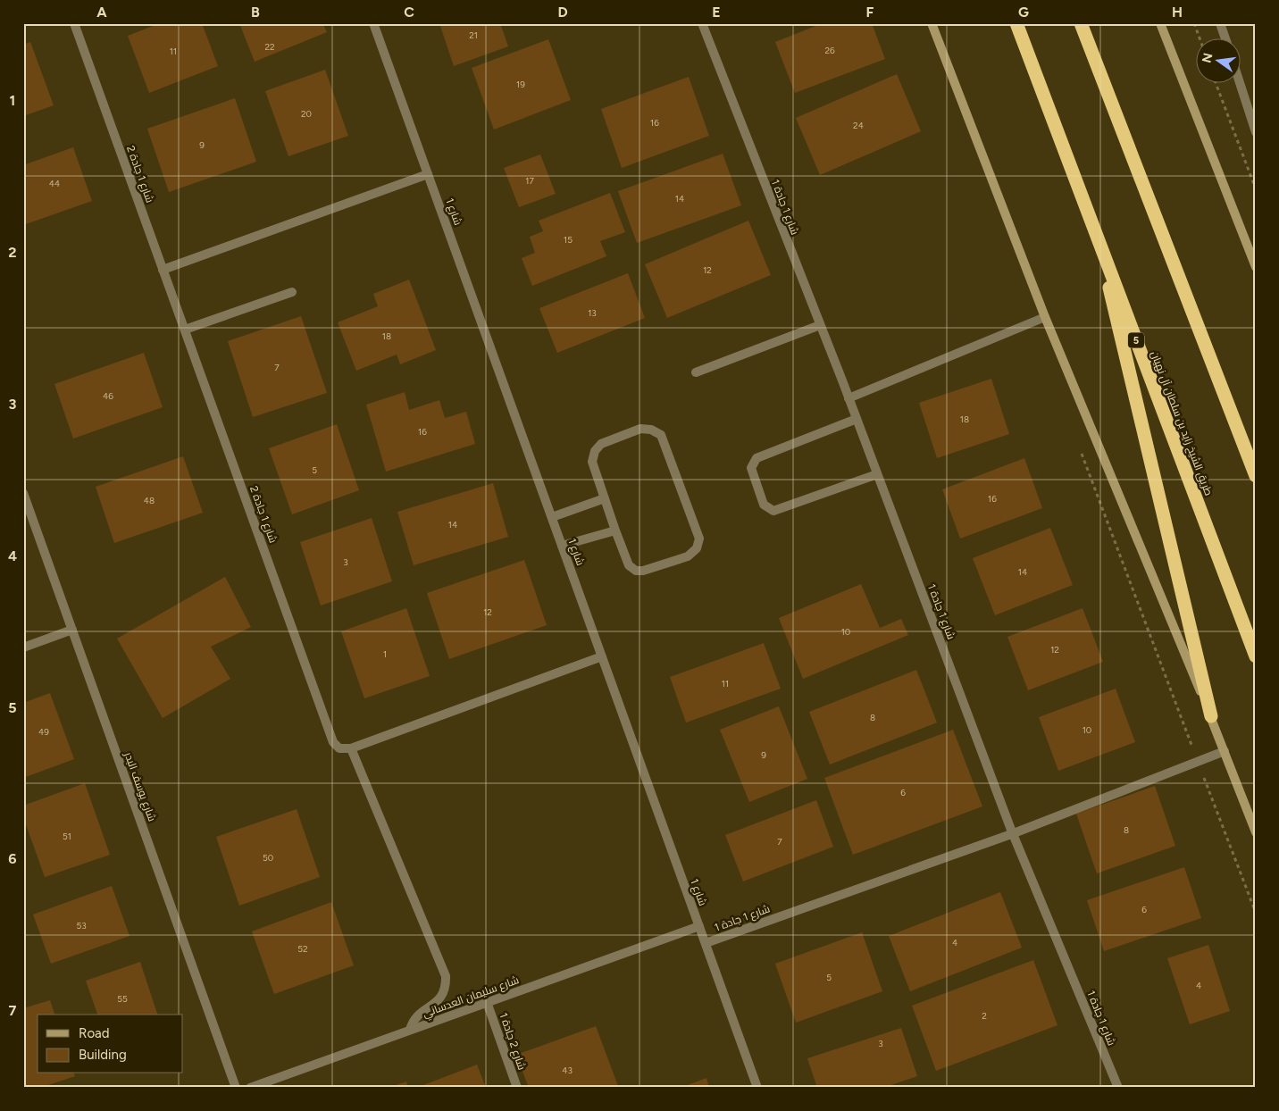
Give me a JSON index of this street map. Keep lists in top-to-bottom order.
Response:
{
  "streets": {
    "highway": ["5", "طريق الشيخ زايد بن سلطان آل نهيان"],
    "street": [
      "شارع 1 جادة 2",
      "شارع 1 جادة 1",
      "شارع 1",
      "شارع يوسف البدر",
      "شارع سليمان العدساني",
      "شارع 2 جادة 1"
    ]
  },
  "crossings": [
    ["شارع 1 جادة 1", "شارع 1"],
    ["شارع 1", "شارع سليمان العدساني"],
    ["شارع سليمان العدساني", "شارع 2 جادة 1"]
  ],
  "house_numbers": [
    "21",
    "22",
    "26",
    "11",
    "19",
    "20",
    "16",
    "24",
    "9",
    "17",
    "44",
    "14",
    "15",
    "12",
    "13",
    "18",
    "7",
    "46",
    "18",
    "16",
    "5",
    "16",
    "48",
    "14",
    "3",
    "14",
    "12",
    "10",
    "12",
    "1",
    "11",
    "8",
    "10",
    "49",
    "9",
    "6",
    "8",
    "51",
    "7",
    "50",
    "6",
    "53",
    "4",
    "52",
    "5",
    "4",
    "55",
    "2",
    "3",
    "43"
  ],
  "legend": ["Road", "Building"],
  "north": "left",
  "grid": {
    "columns": [
      "A",
      "B",
      "C",
      "D",
      "E",
      "F",
      "G",
      "H"
    ],
    "rows": [
      "1",
      "2",
      "3",
      "4",
      "5",
      "6",
      "7"
    ]
  }
}
